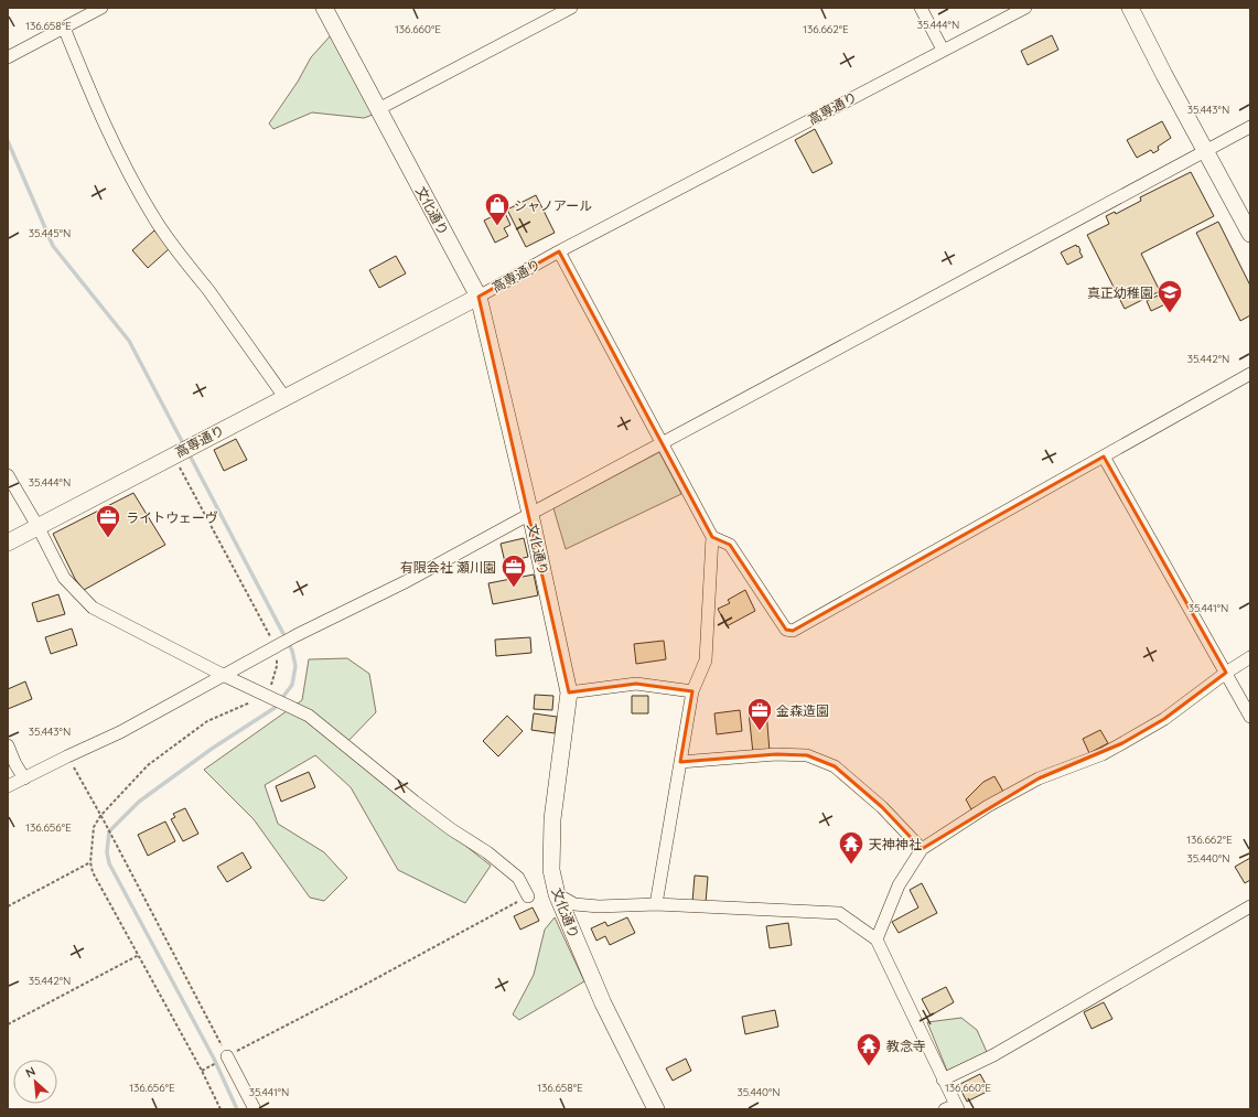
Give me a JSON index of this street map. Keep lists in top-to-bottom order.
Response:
{
  "streets": {
    "street": ["高専通り", "文化通り"]
  },
  "crossings": [
    ["高専通り", "文化通り"]
  ],
  "places": {
    "shop": ["シャノアール"],
    "school or university": ["真正幼稚園"],
    "office": ["ライトウェーヴ", "有限会社 瀬川園", "金森造園"],
    "temple": ["天神神社", "教念寺"]
  },
  "north": "top left",
  "coordinates": [
    "35.444°N",
    "136.658°E",
    "136.660°E",
    "136.662°E",
    "35.443°N",
    "35.445°N",
    "35.442°N",
    "35.441°N",
    "136.656°E",
    "35.440°N"
  ]
}
